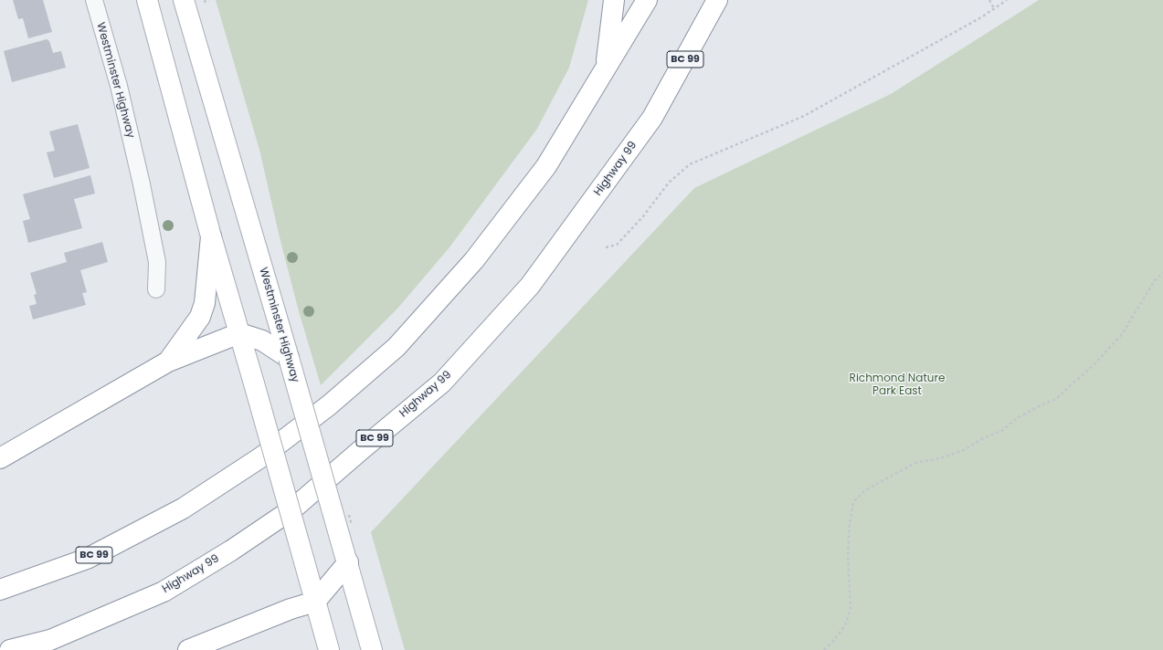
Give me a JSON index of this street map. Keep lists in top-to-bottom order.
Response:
{
  "streets": {
    "main road": ["BC 99", "Westminster Highway", "Highway 99"]
  },
  "parks": ["Richmond Nature Park East"]
}
